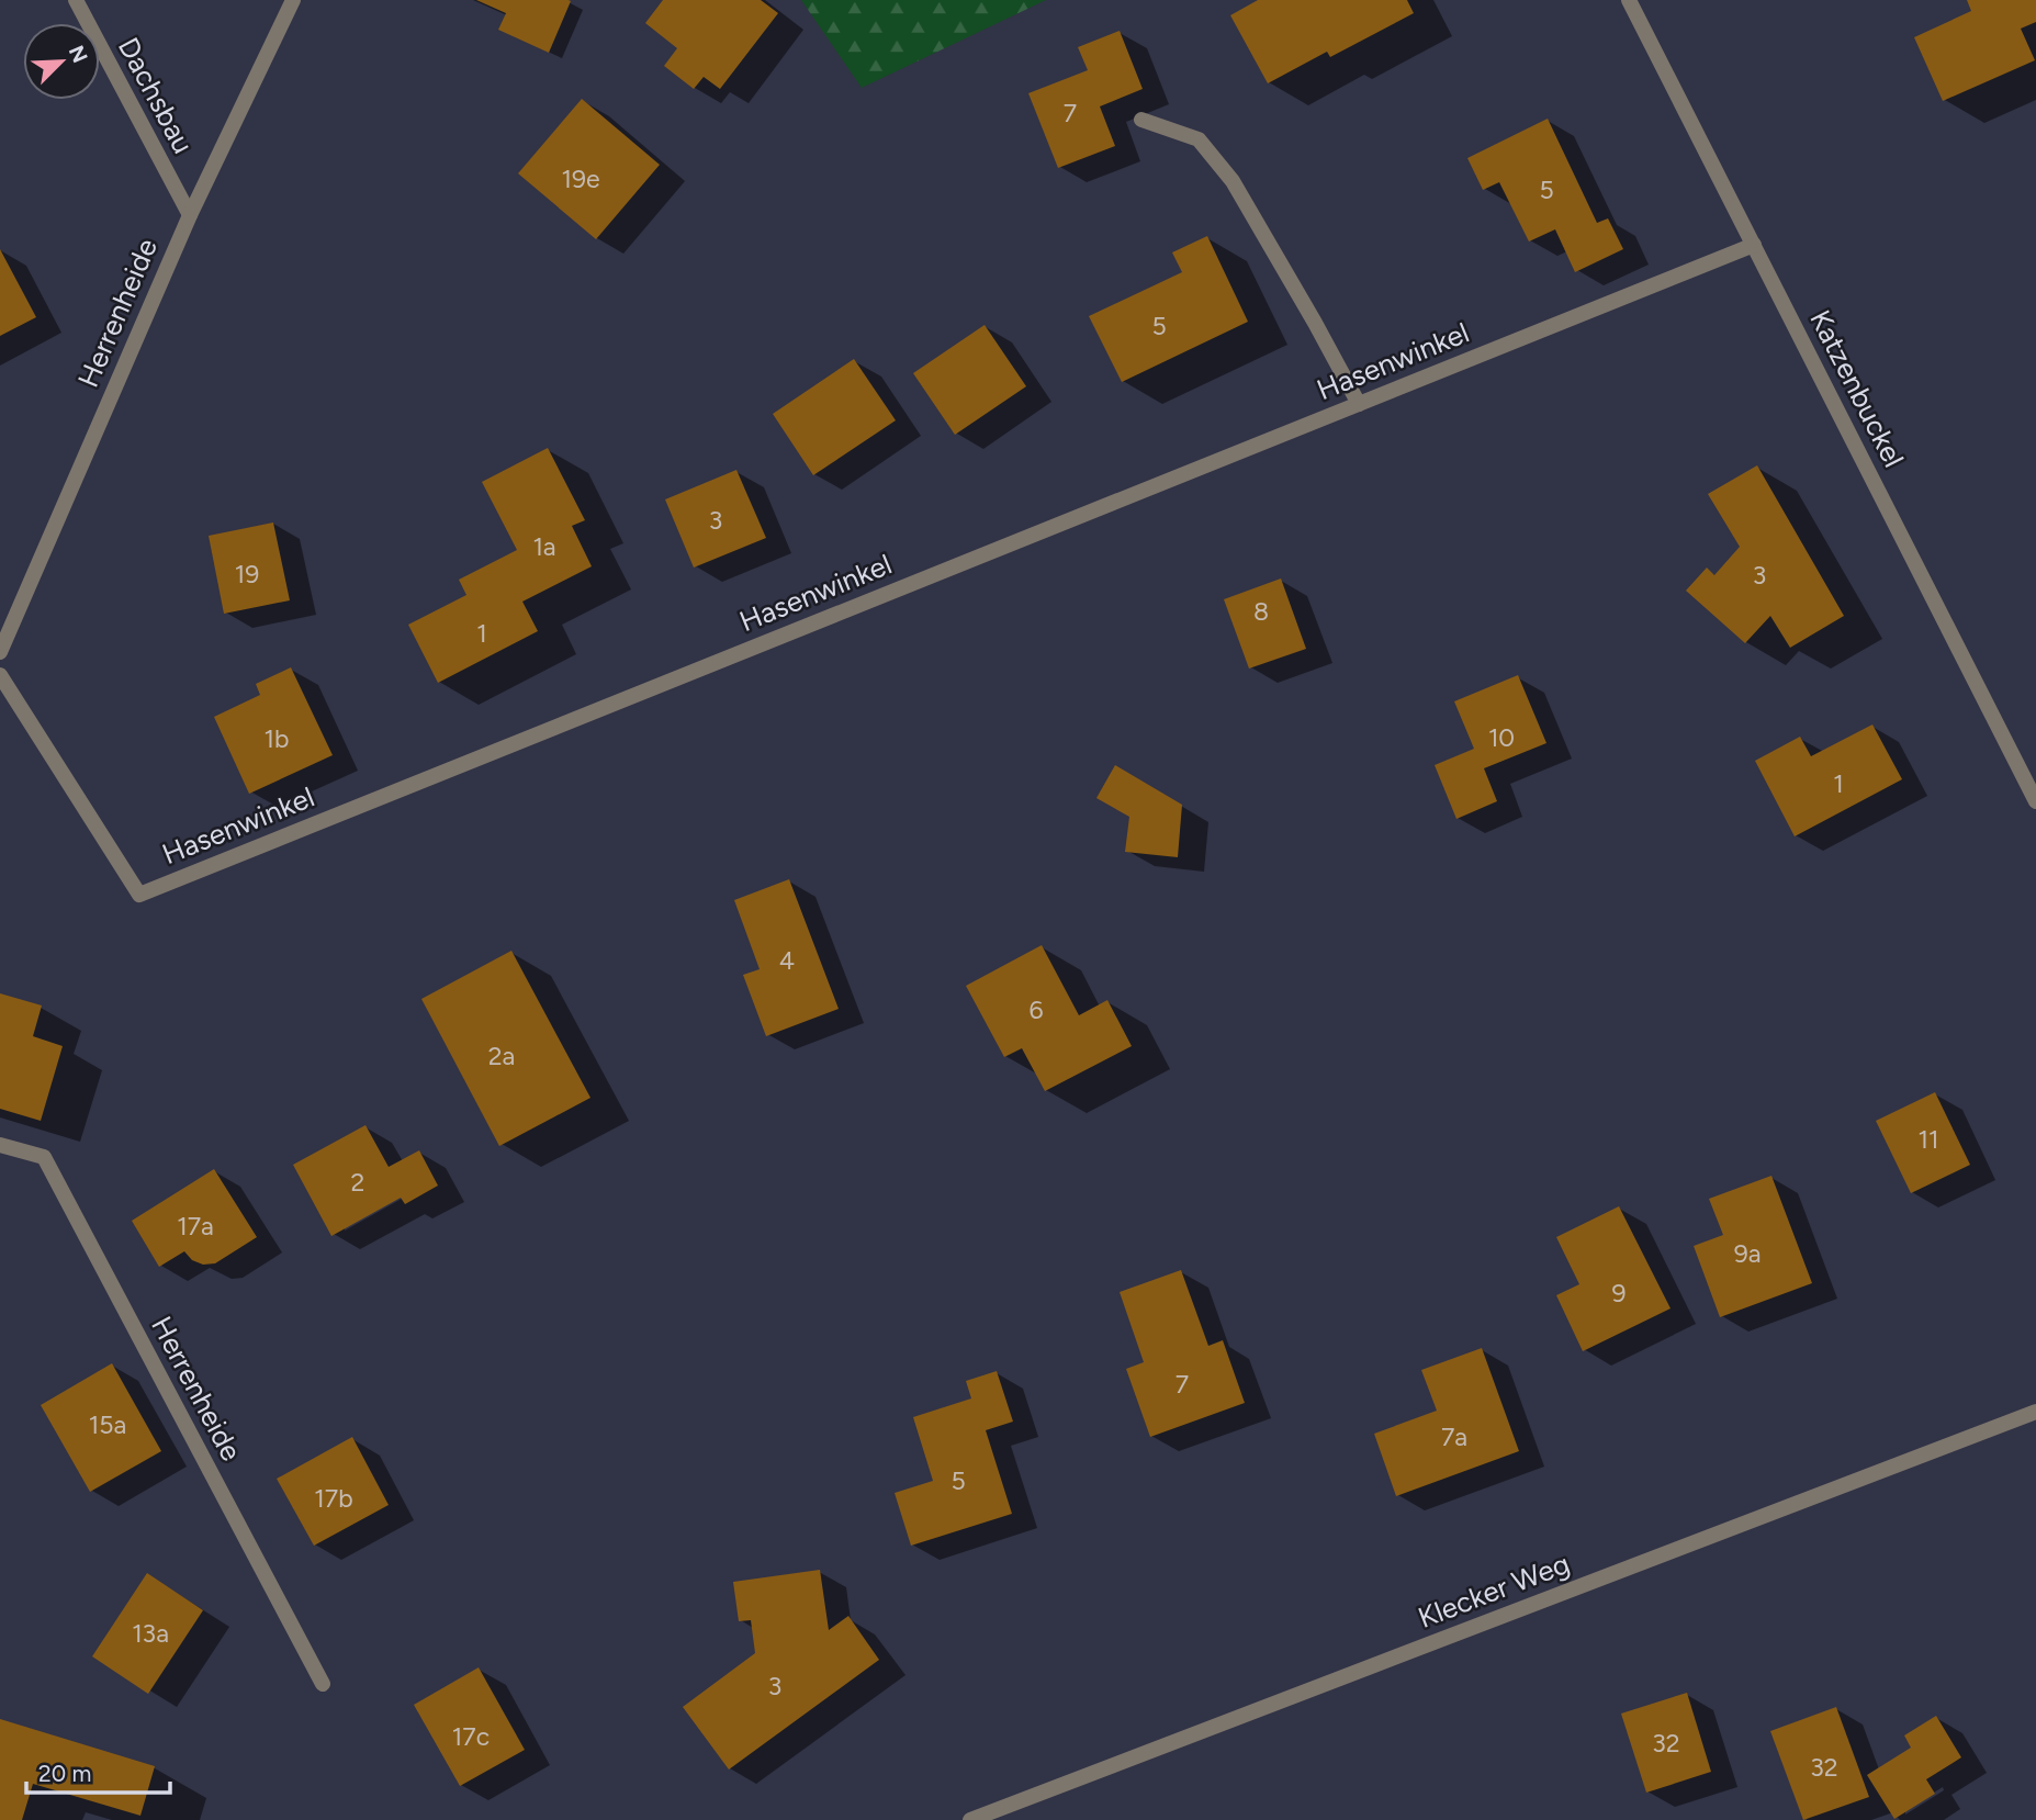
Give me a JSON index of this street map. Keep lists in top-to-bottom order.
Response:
{
  "streets": {
    "street": [
      "Dachsbau",
      "Herrenheide",
      "Hasenwinkel",
      "Katzenbuckel",
      "Klecker Weg"
    ]
  },
  "crossings": [
    ["Dachsbau", "Herrenheide"],
    ["Hasenwinkel", "Katzenbuckel"]
  ],
  "house_numbers": [
    "7",
    "19e",
    "5",
    "5",
    "3",
    "1a",
    "19",
    "3",
    "8",
    "1",
    "10",
    "1b",
    "1",
    "4",
    "6",
    "2a",
    "11",
    "2",
    "17a",
    "9a",
    "9",
    "7",
    "15a",
    "7a",
    "5",
    "17b",
    "13a",
    "3",
    "17c",
    "32",
    "32"
  ],
  "scale_bar": "20 m",
  "north": "top right"
}
